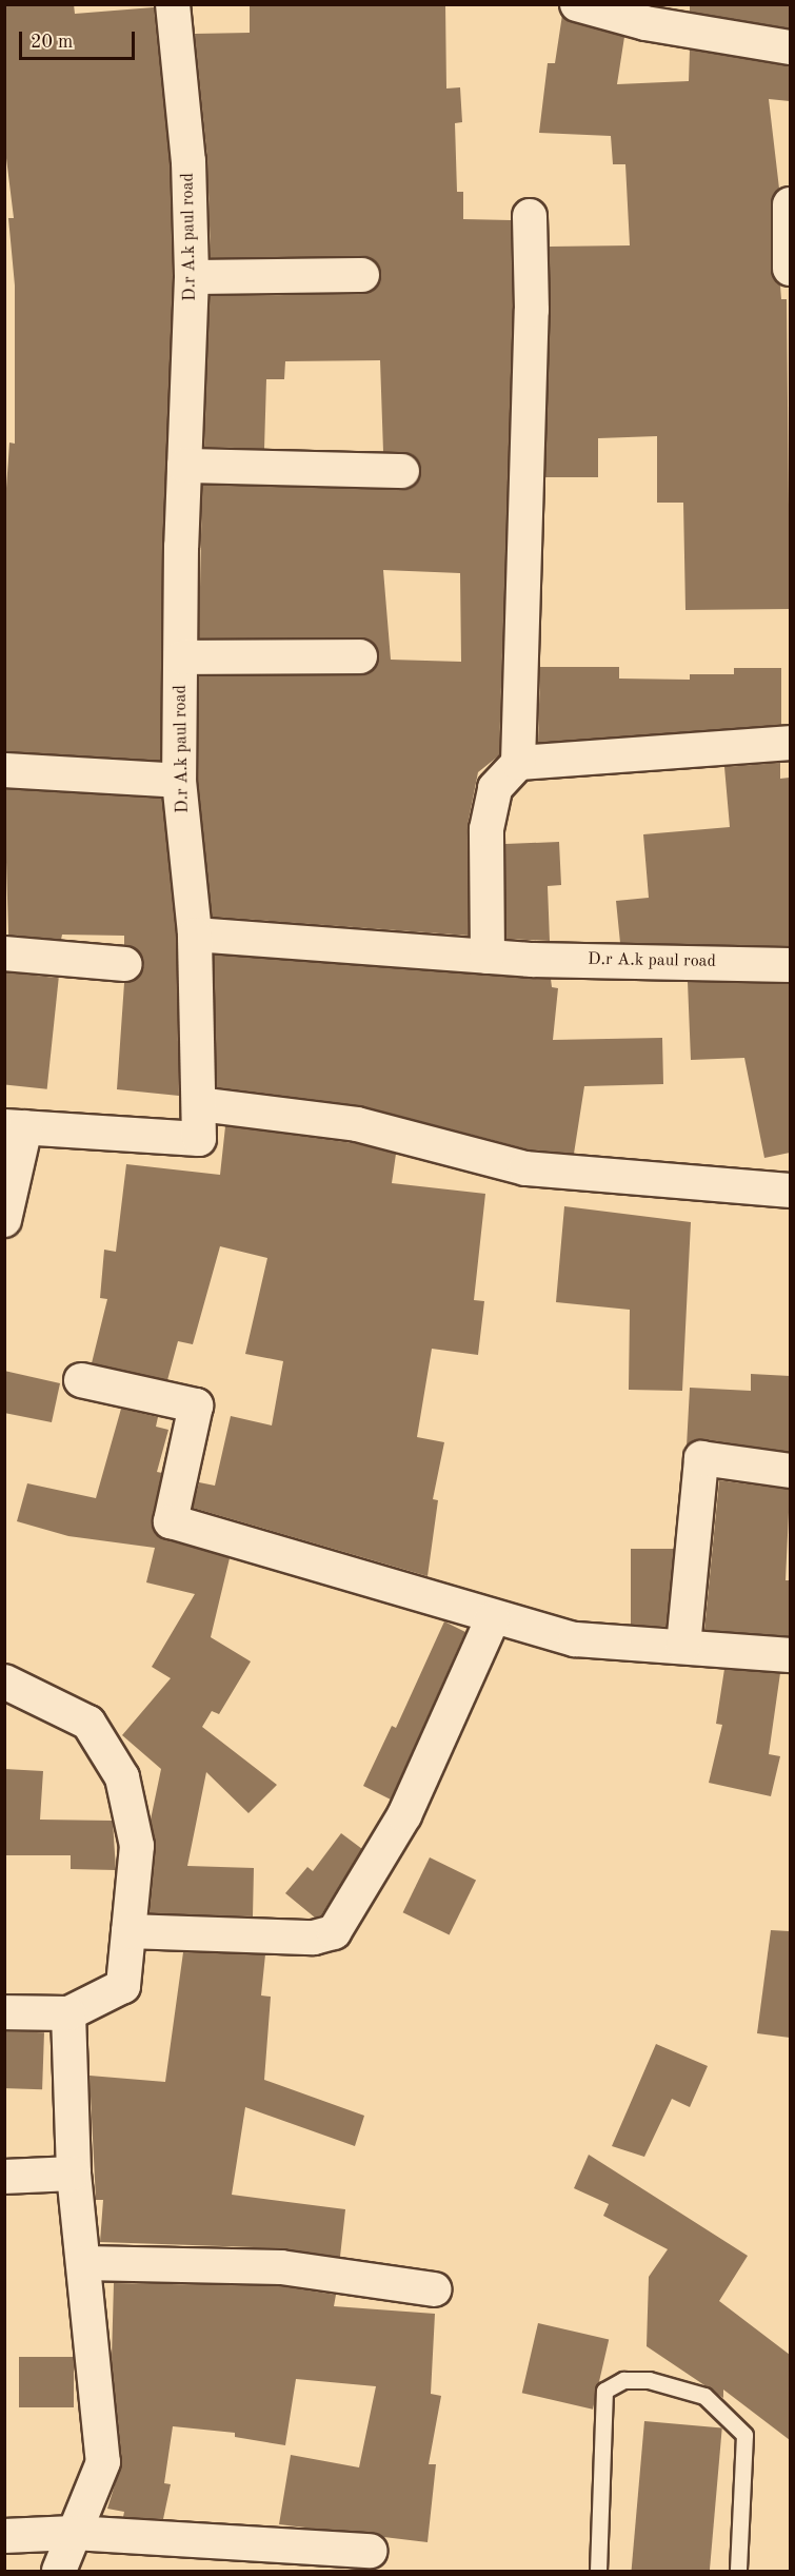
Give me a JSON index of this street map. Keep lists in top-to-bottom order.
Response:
{
  "streets": {
    "street": ["D.r A.k paul road"]
  },
  "scale_bar": "20 m"
}
